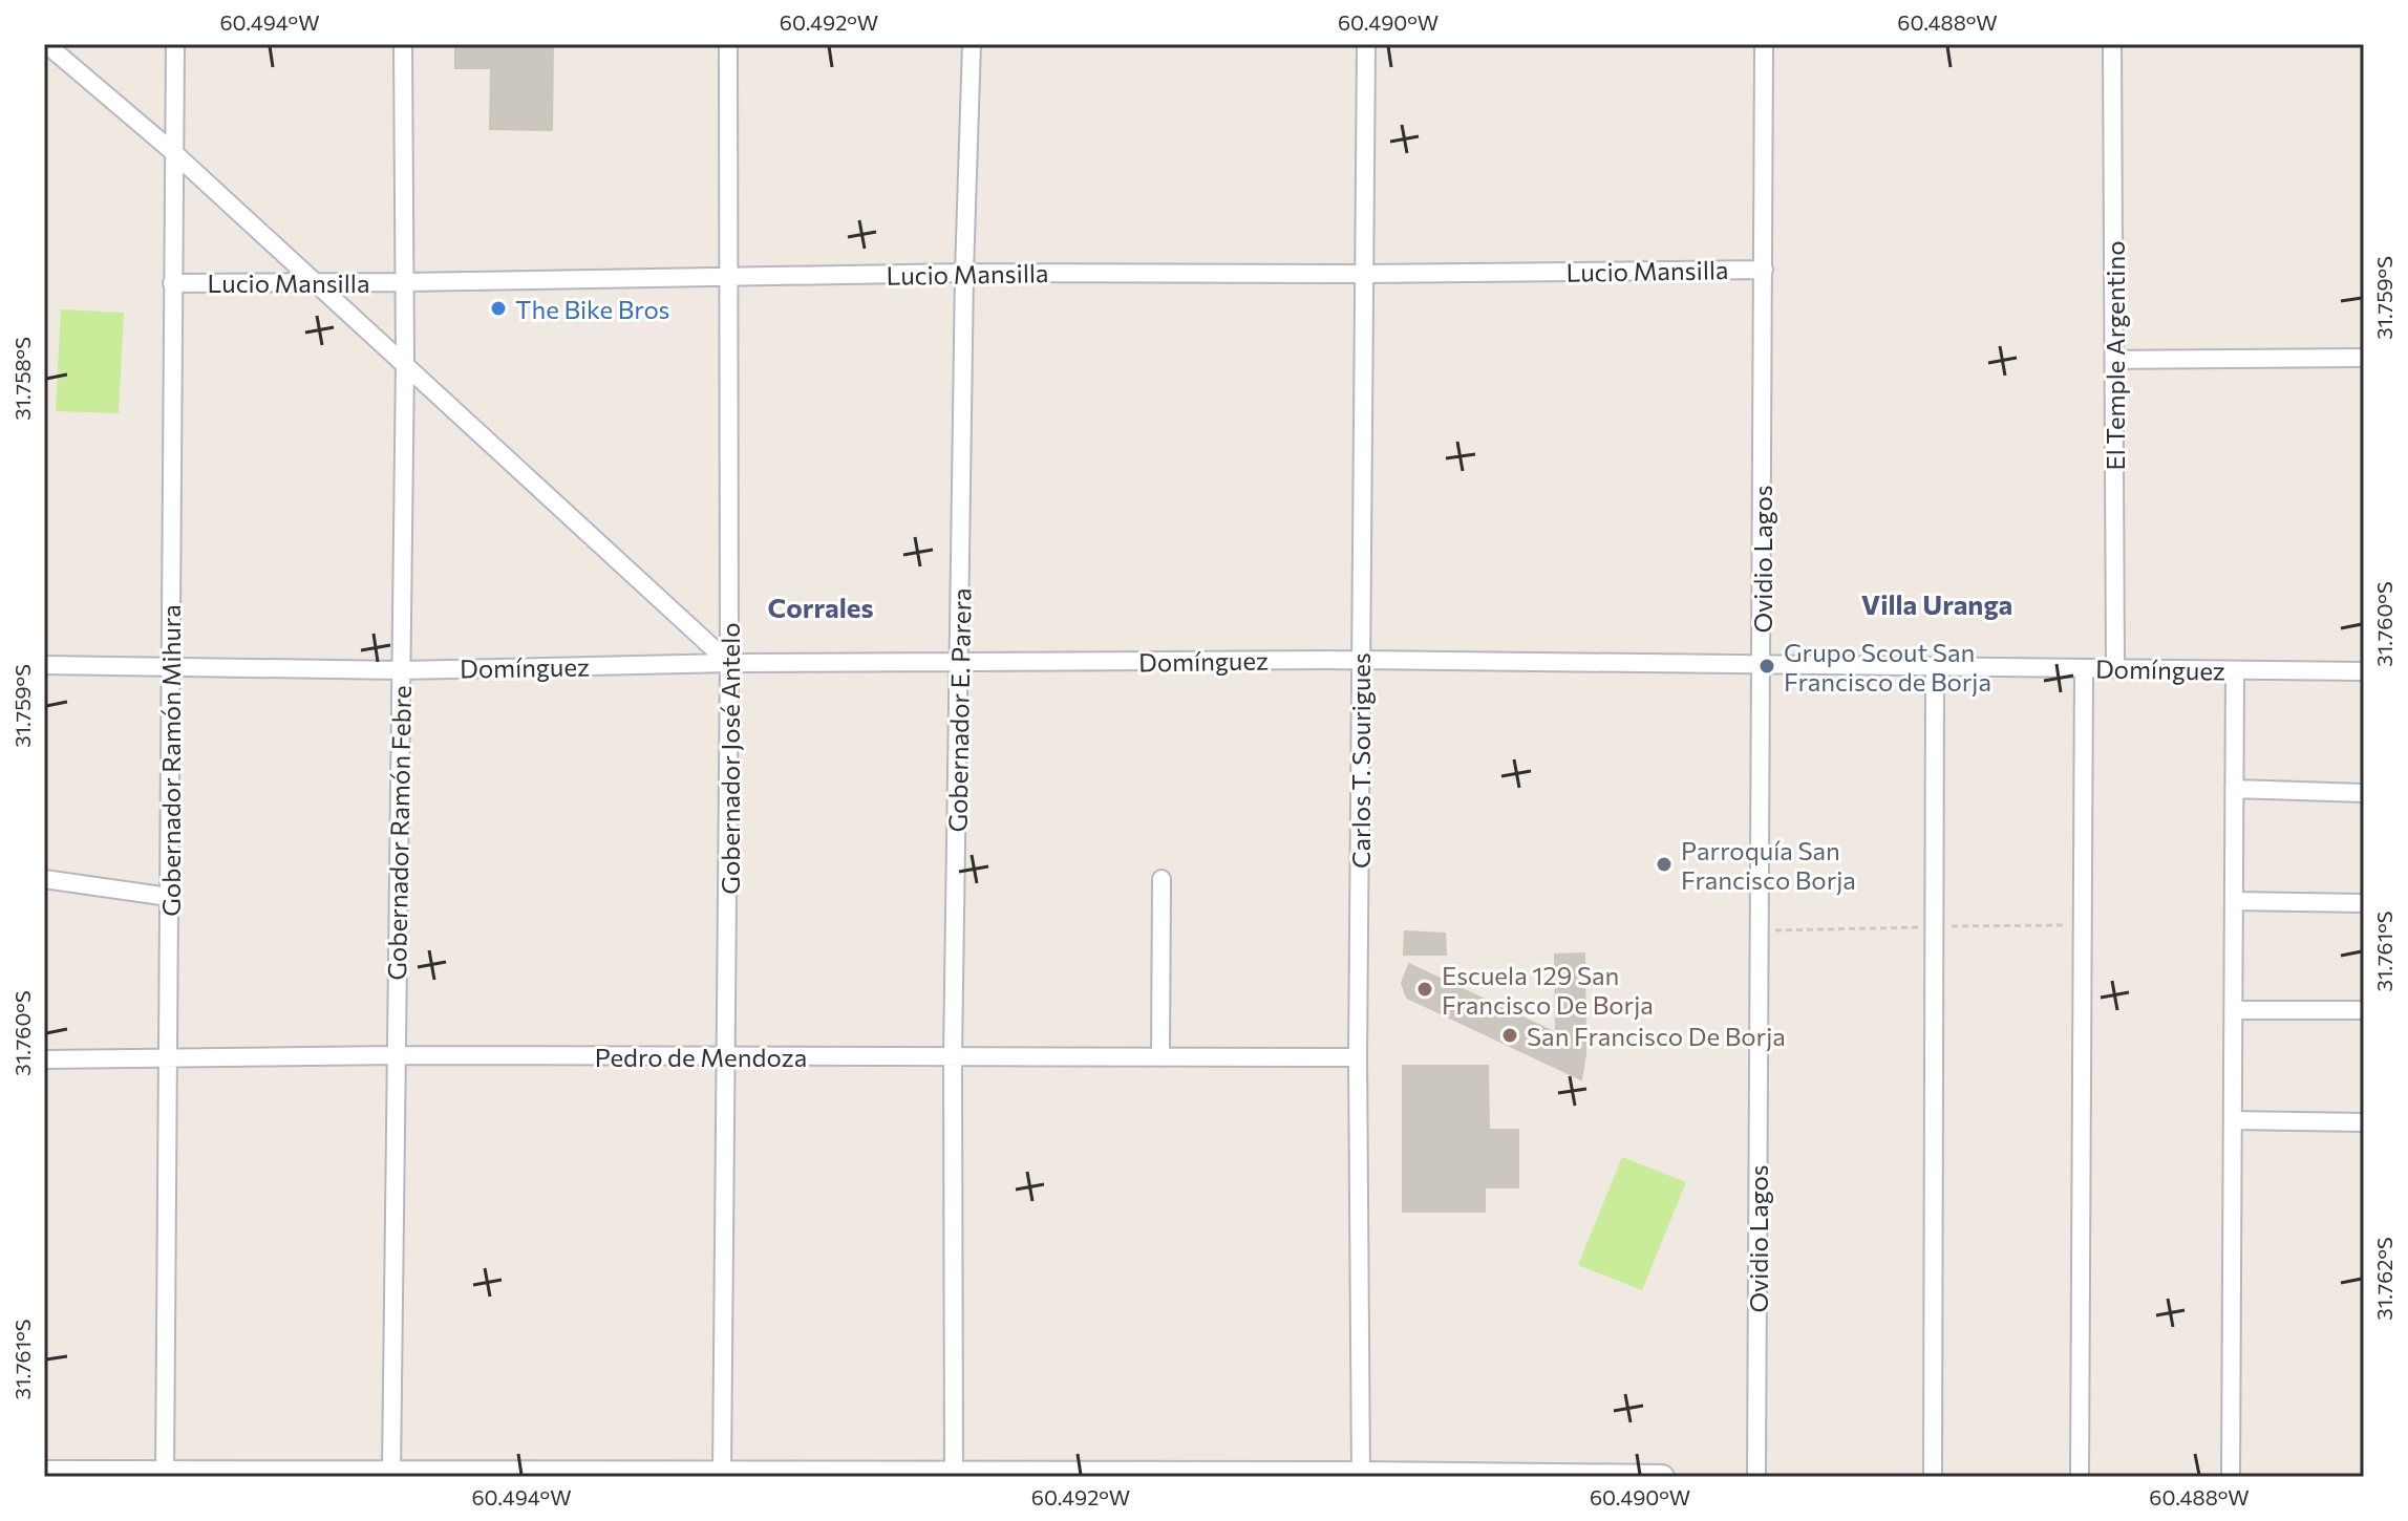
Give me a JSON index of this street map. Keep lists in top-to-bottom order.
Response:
{
  "streets": {
    "street": [
      "Lucio Mansilla",
      "El Temple Argentino",
      "Ovidio Lagos",
      "Domínguez",
      "Gobernador E. Parera",
      "Gobernador José Antelo",
      "Gobernador Ramón Mihura",
      "Carlos T. Sourigues",
      "Gobernador Ramón Febre",
      "Pedro de Mendoza"
    ]
  },
  "crossings": [
    ["Lucio Mansilla", "Ovidio Lagos"],
    ["Lucio Mansilla", "Gobernador E. Parera"],
    ["Lucio Mansilla", "Gobernador José Antelo"],
    ["Lucio Mansilla", "Gobernador Ramón Mihura"],
    ["Lucio Mansilla", "Carlos T. Sourigues"],
    ["Lucio Mansilla", "Gobernador Ramón Febre"],
    ["El Temple Argentino", "Domínguez"],
    ["Ovidio Lagos", "Domínguez"],
    ["Domínguez", "Gobernador E. Parera"],
    ["Domínguez", "Gobernador José Antelo"],
    ["Domínguez", "Gobernador Ramón Mihura"],
    ["Domínguez", "Carlos T. Sourigues"],
    ["Domínguez", "Gobernador Ramón Febre"],
    ["Gobernador E. Parera", "Pedro de Mendoza"],
    ["Gobernador José Antelo", "Pedro de Mendoza"],
    ["Gobernador Ramón Mihura", "Pedro de Mendoza"],
    ["Carlos T. Sourigues", "Pedro de Mendoza"],
    ["Gobernador Ramón Febre", "Pedro de Mendoza"]
  ],
  "districts": ["Villa Uranga", "Corrales"],
  "places": [
    "The Bike Bros",
    "Grupo Scout San Francisco de Borja",
    "Parroquía San Francisco Borja",
    "Escuela 129 San Francisco De Borja",
    "San Francisco De Borja"
  ],
  "coordinates": [
    "60.494°W",
    "60.492°W",
    "60.490°W",
    "60.488°W",
    "31.759°S",
    "31.758°S",
    "31.760°S",
    "31.761°S",
    "31.762°S"
  ]
}
